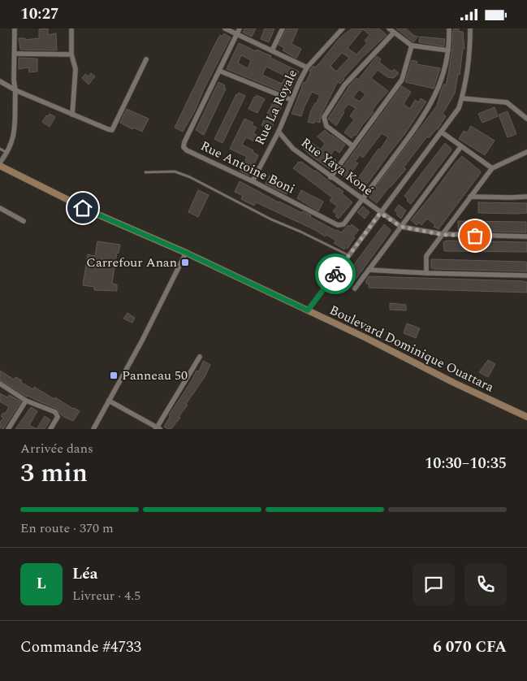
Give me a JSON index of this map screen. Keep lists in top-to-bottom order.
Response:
{
  "streets": {
    "street": [
      "Rue La Royale",
      "Rue Yaya Koné",
      "Rue Antoine Boni",
      "Boulevard Dominique Ouattara"
    ]
  },
  "crossings": [
    ["Rue La Royale", "Rue Yaya Koné"],
    ["Rue La Royale", "Rue Antoine Boni"],
    ["Rue Yaya Koné", "Rue Antoine Boni"]
  ],
  "places": {
    "transit": ["Carrefour Anan", "Panneau 50"]
  },
  "page": {
    "status": "10:27",
    "heading": ["3 min", "Arrivée dans", "10:30–10:35"],
    "panel": [
      "Léa",
      "Livreur · 4.5",
      "Commande #4733",
      "6 070 CFA"
    ],
    "bar": "En route · 370 m",
    "round": "L"
  }
}
